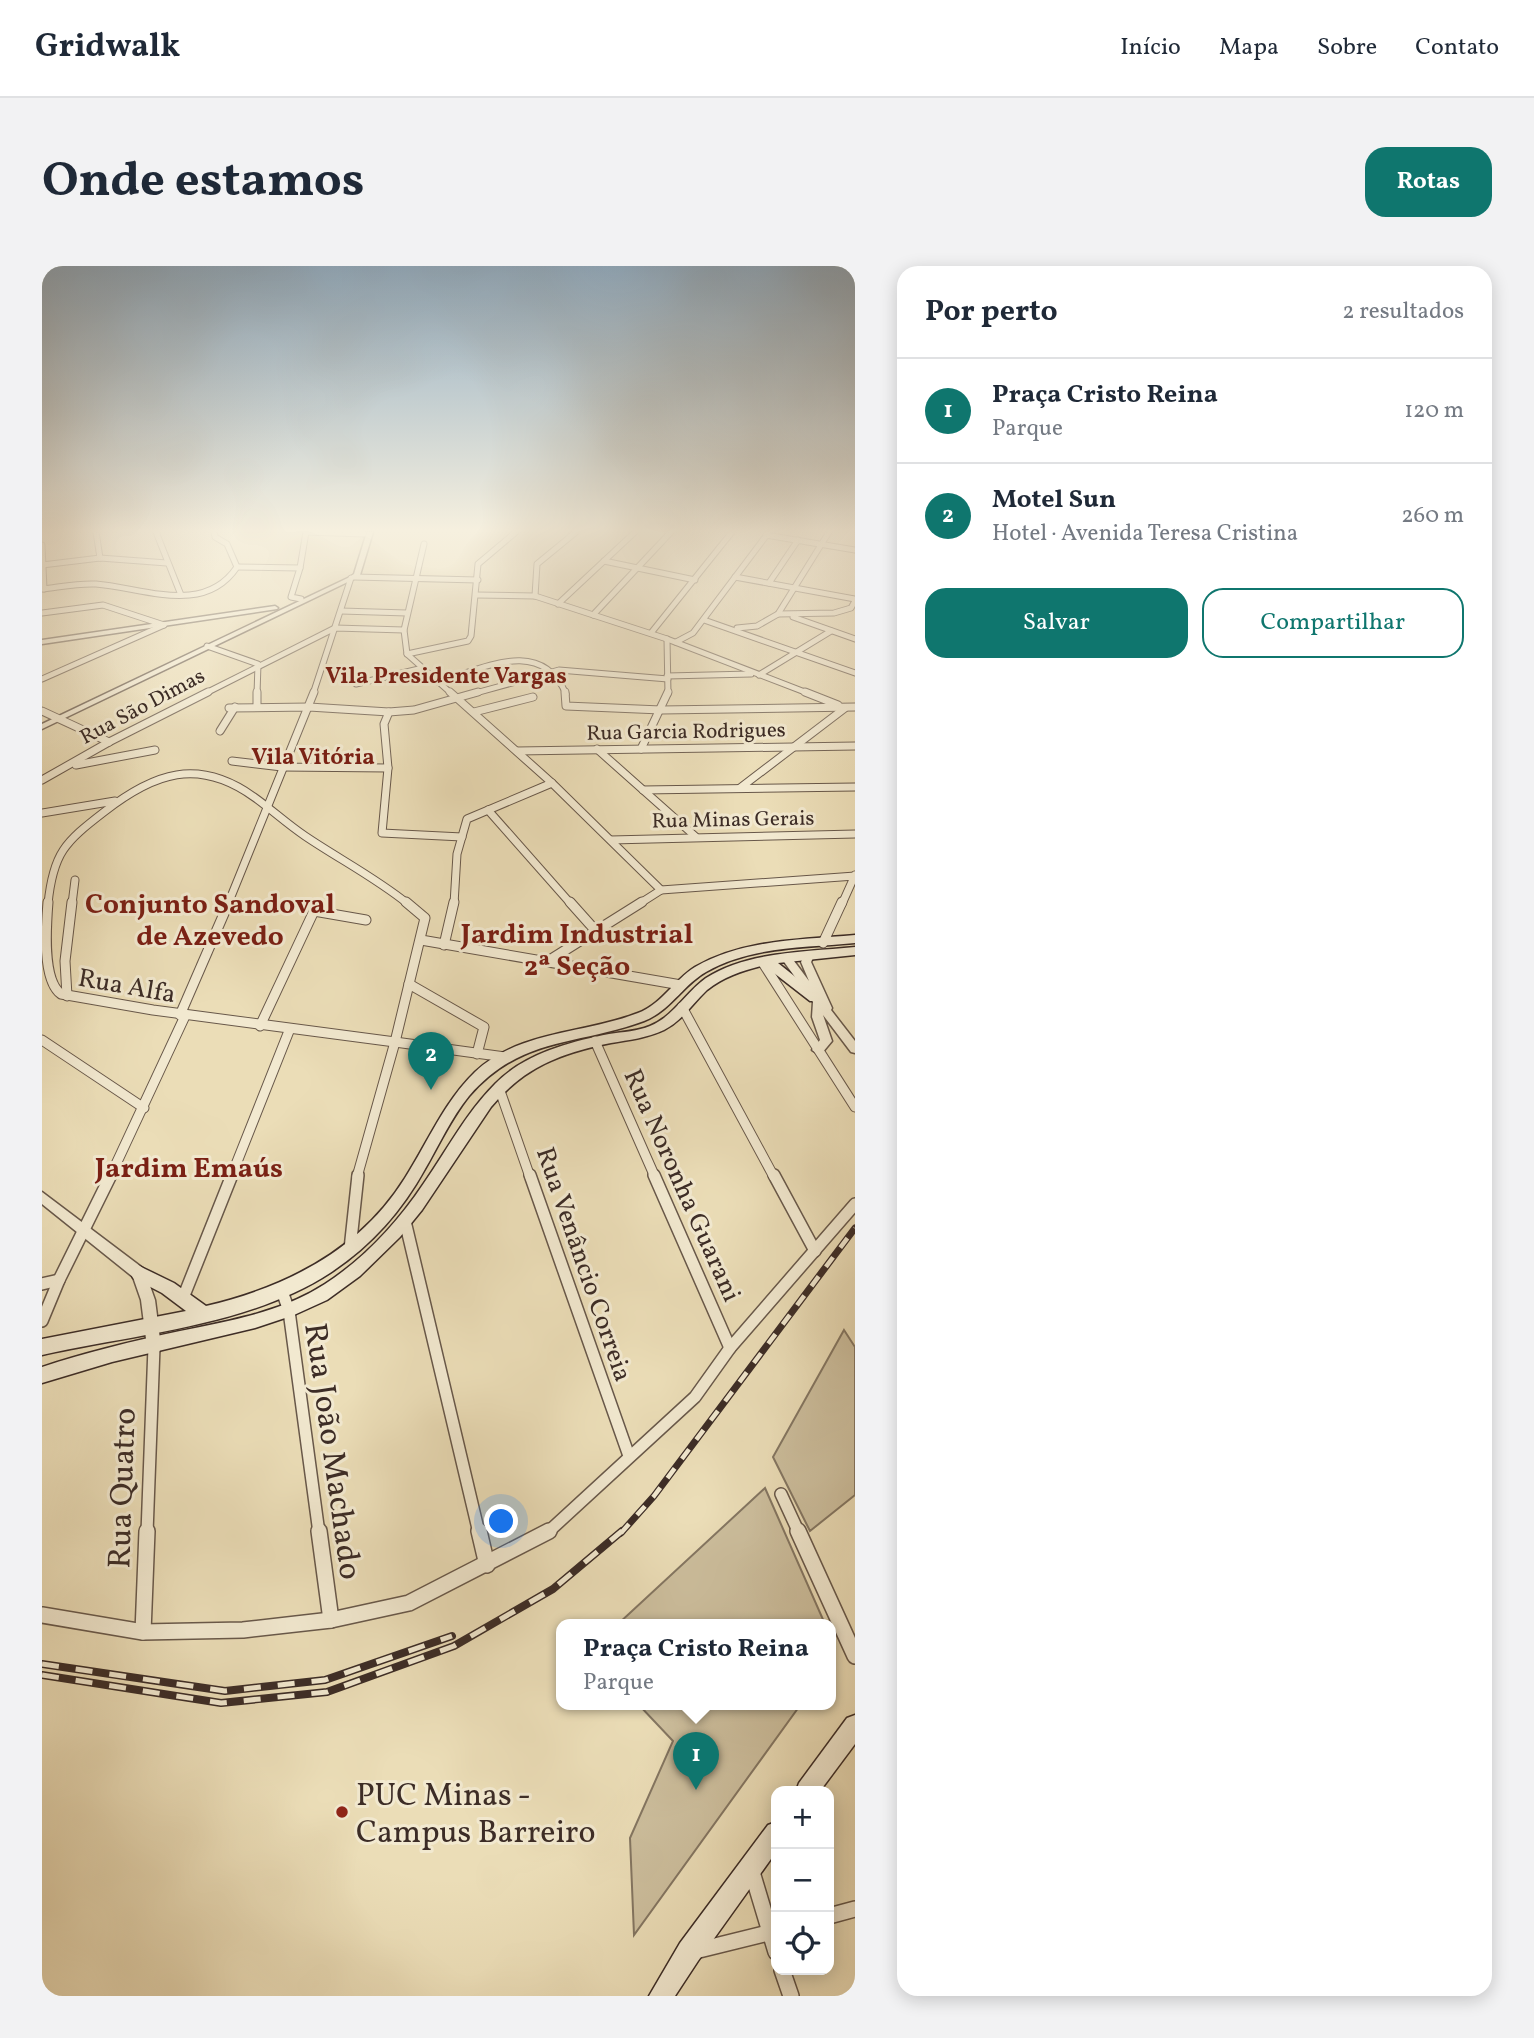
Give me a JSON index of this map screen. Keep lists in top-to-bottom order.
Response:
{
  "streets": {
    "street": [
      "Rua São Dimas",
      "Rua Garcia Rodrigues",
      "Rua Minas Gerais",
      "Rua Alfa",
      "Rua Noronha Guarani",
      "Rua Venâncio Correia",
      "Rua João Machado",
      "Rua Quatro"
    ]
  },
  "districts": [
    "Vila Presidente Vargas",
    "Vila Vitória",
    "Conjunto Sandoval de Azevedo",
    "Jardim Industrial 2ª Seção",
    "Jardim Emaús"
  ],
  "places": ["PUC Minas - Campus Barreiro"],
  "page": {
    "header": "Gridwalk",
    "nav": [
      "Início",
      "Mapa",
      "Sobre",
      "Contato"
    ],
    "buttons": [
      "Rotas",
      ["Salvar", "Compartilhar"]
    ],
    "title": "Onde estamos",
    "heading": ["Por perto", "2 resultados"],
    "list": [
      {
        "mark": "1",
        "name": "Praça Cristo Reina",
        "note": "Parque",
        "value": "120 m"
      },
      {
        "mark": "2",
        "name": "Motel Sun",
        "note": "Hotel · Avenida Teresa Cristina",
        "value": "260 m"
      }
    ],
    "pins": ["2", "1"],
    "popup": ["Praça Cristo Reina", "Parque"],
    "map_buttons": ["+", "−"]
  }
}
